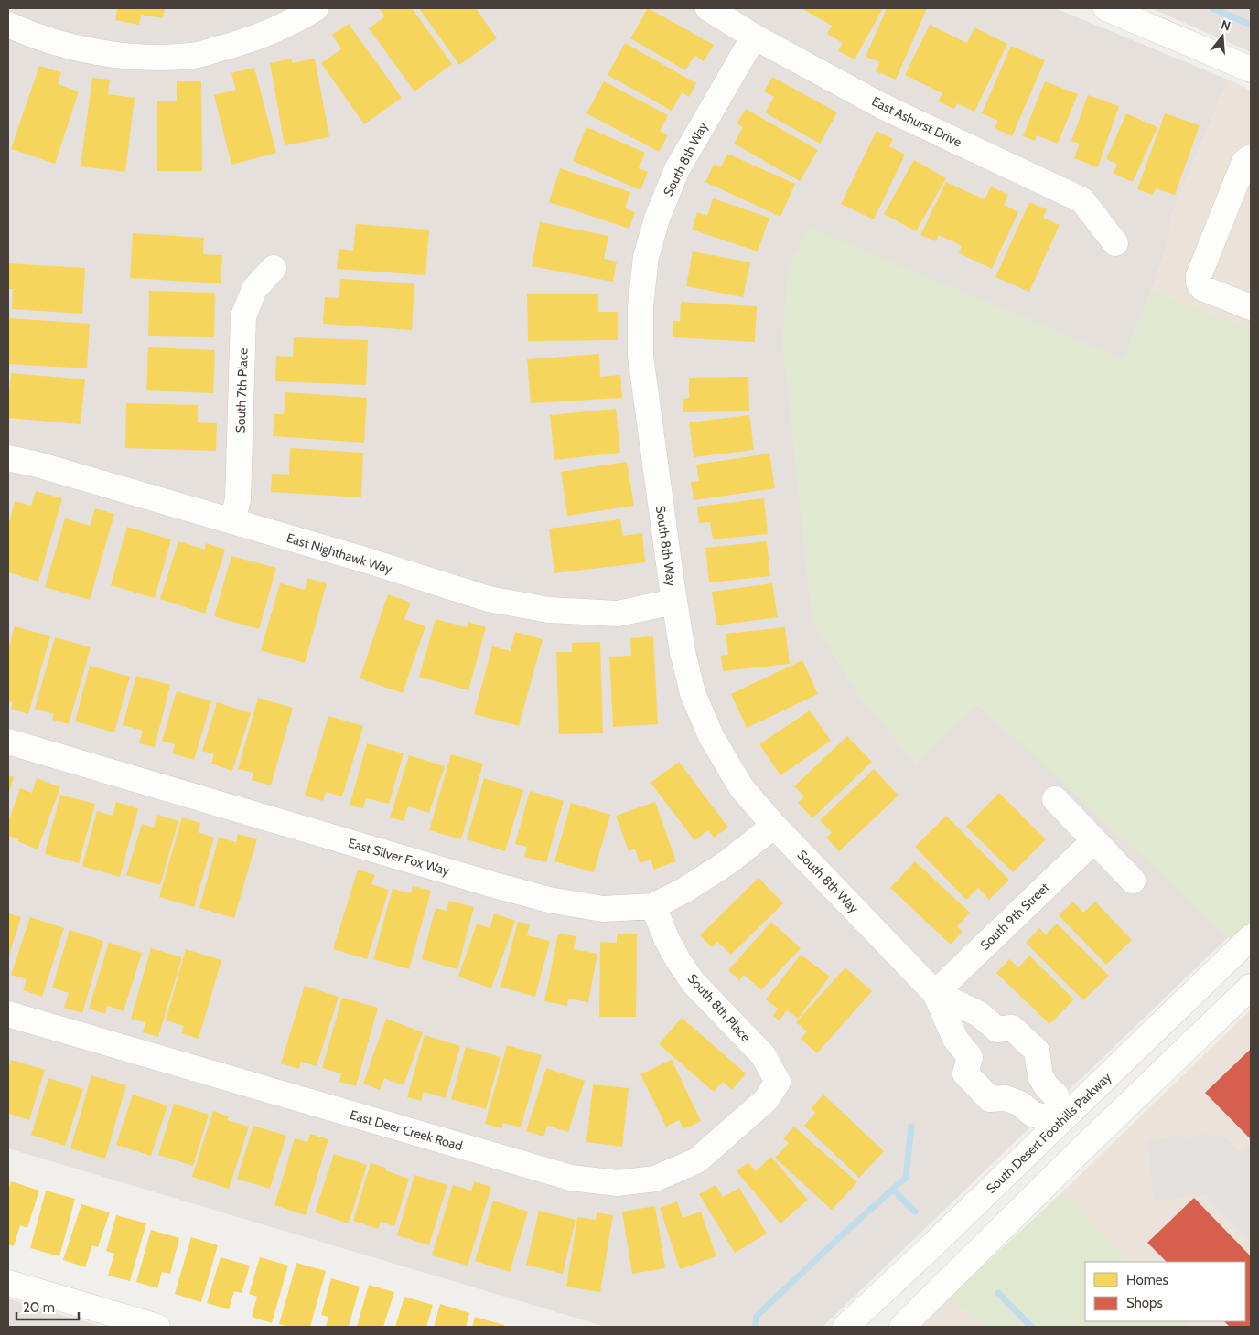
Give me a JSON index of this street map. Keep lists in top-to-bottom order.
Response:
{
  "streets": {
    "street": [
      "East Ashurst Drive",
      "South 8th Way",
      "South 7th Place",
      "East Nighthawk Way",
      "East Silver Fox Way",
      "South 9th Street",
      "South 8th Place",
      "East Deer Creek Road",
      "South Desert Foothills Parkway"
    ]
  },
  "crossings": [
    ["East Ashurst Drive", "South 8th Way"],
    ["South 8th Way", "East Nighthawk Way"],
    ["South 8th Way", "East Silver Fox Way"],
    ["South 8th Way", "South 9th Street"],
    ["South 7th Place", "East Nighthawk Way"],
    ["East Silver Fox Way", "South 8th Place"],
    ["South 8th Place", "East Deer Creek Road"]
  ],
  "legend": ["Homes", "Shops"],
  "scale_bar": "20 m",
  "north": "top"
}
